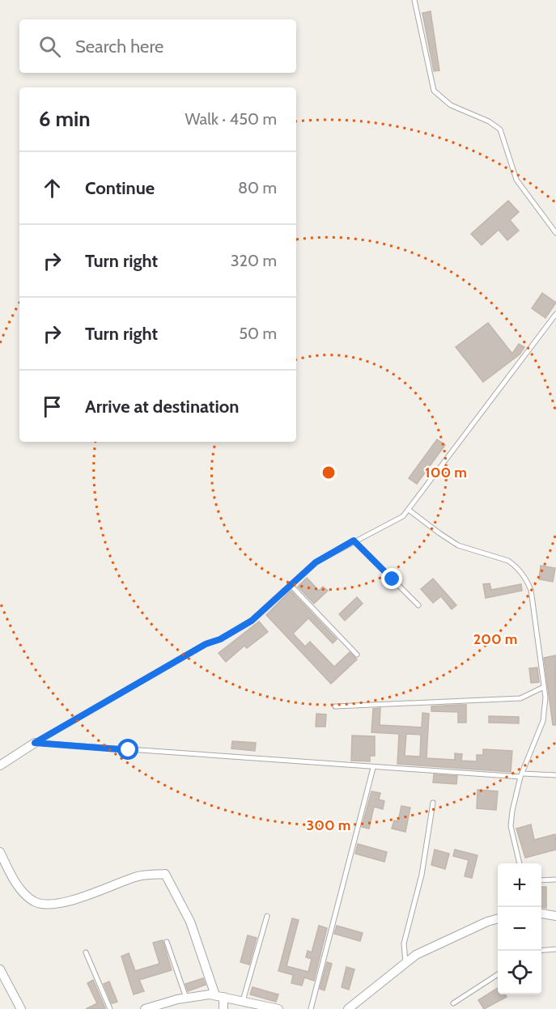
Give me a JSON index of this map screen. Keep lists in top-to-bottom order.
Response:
{
  "page": {
    "search": "Search here",
    "heading": ["6 min", "Walk · 450 m"],
    "list": [
      ["Continue", "80 m"],
      ["Turn right", "320 m"],
      ["Turn right", "50 m"],
      "Arrive at destination"
    ],
    "map_buttons": ["+", "−"]
  },
  "rings": ["100 m", "200 m", "300 m"]
}
